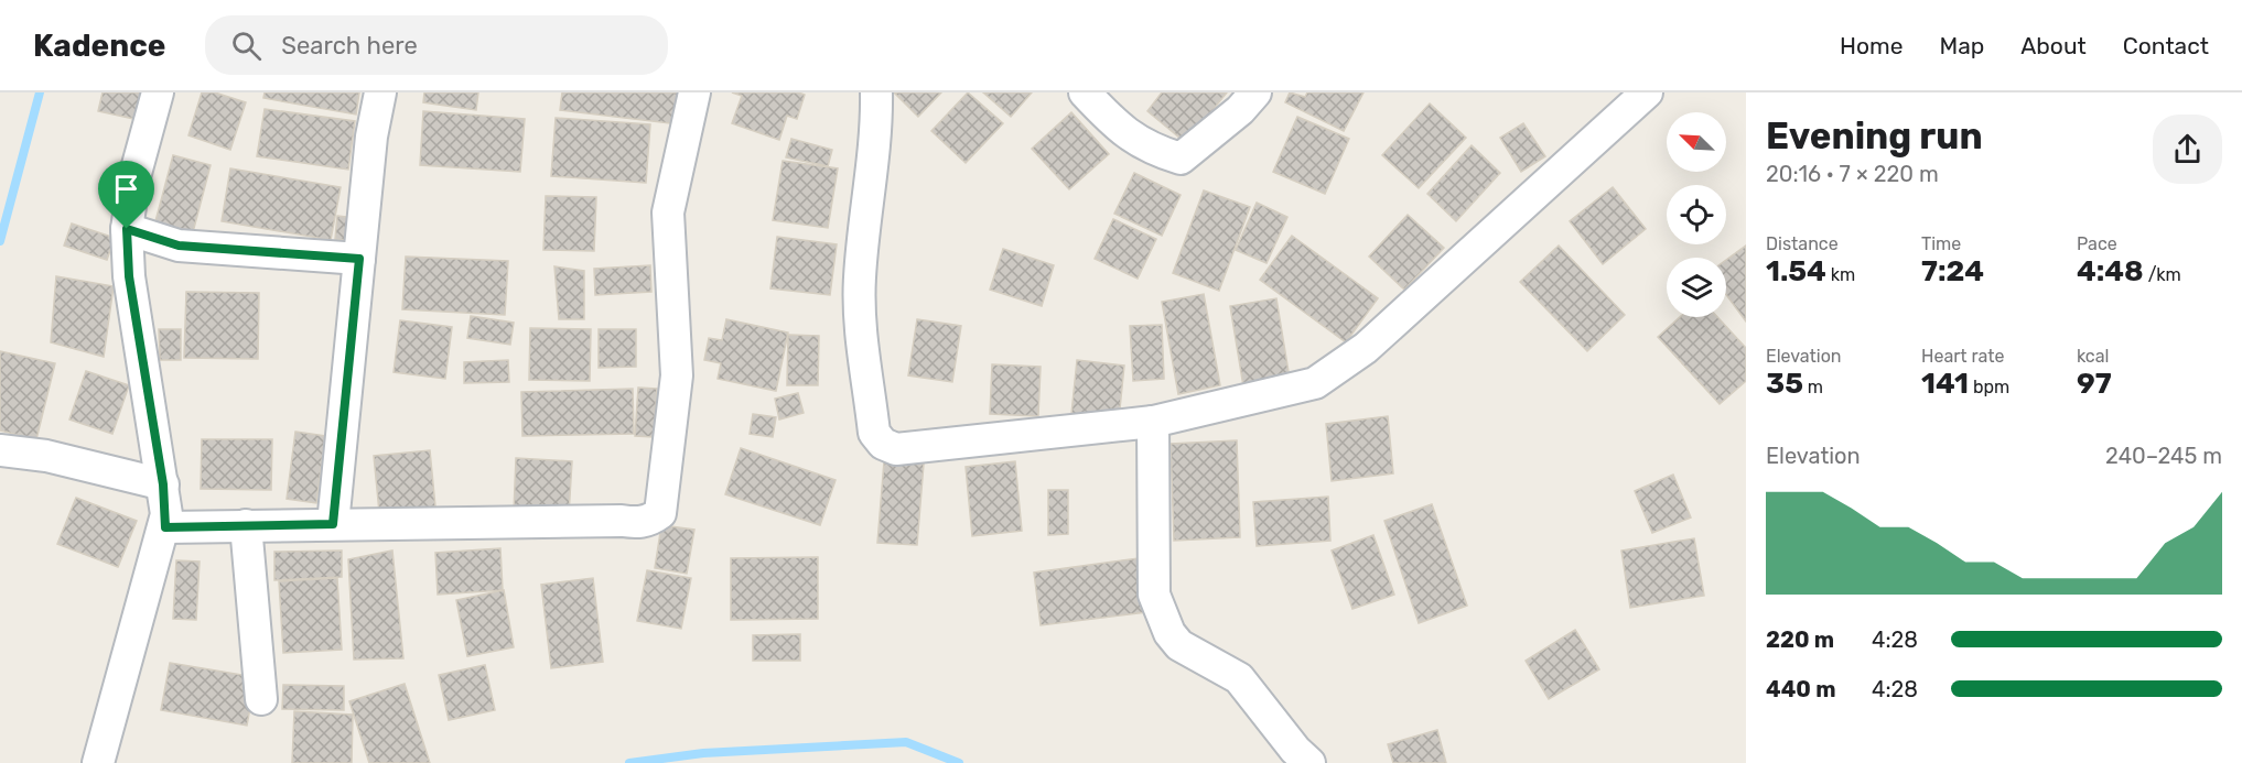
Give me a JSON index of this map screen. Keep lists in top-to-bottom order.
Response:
{
  "north": "top left",
  "page": {
    "header": "Kadence",
    "search": "Search here",
    "nav": [
      "Home",
      "Map",
      "About",
      "Contact"
    ],
    "heading": ["Evening run", "20:16 · 7 × 220 m"],
    "stats": [
      ["Distance", "1.54 km"],
      ["Time", "7:24"],
      ["Pace", "4:48 /km"],
      ["Elevation", "35 m"],
      ["Heart rate", "141 bpm"],
      ["kcal", "97"]
    ],
    "chart": ["Elevation", "240–245 m"],
    "list": [
      {
        "name": "220 m",
        "note": "4:28"
      },
      {
        "name": "440 m",
        "note": "4:28"
      }
    ]
  }
}
